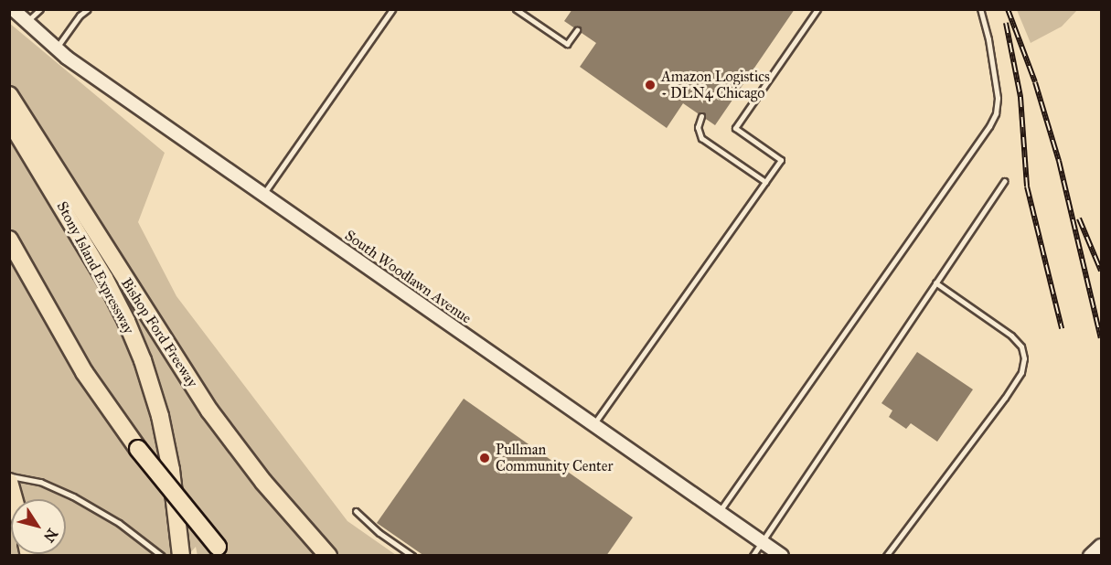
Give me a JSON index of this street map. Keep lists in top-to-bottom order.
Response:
{
  "streets": {
    "highway": ["Stony Island Expressway", "Bishop Ford Freeway"],
    "street": ["South Woodlawn Avenue"]
  },
  "places": ["Amazon Logistics - DLN4 Chicago", "Pullman Community Center"],
  "north": "bottom right"
}
